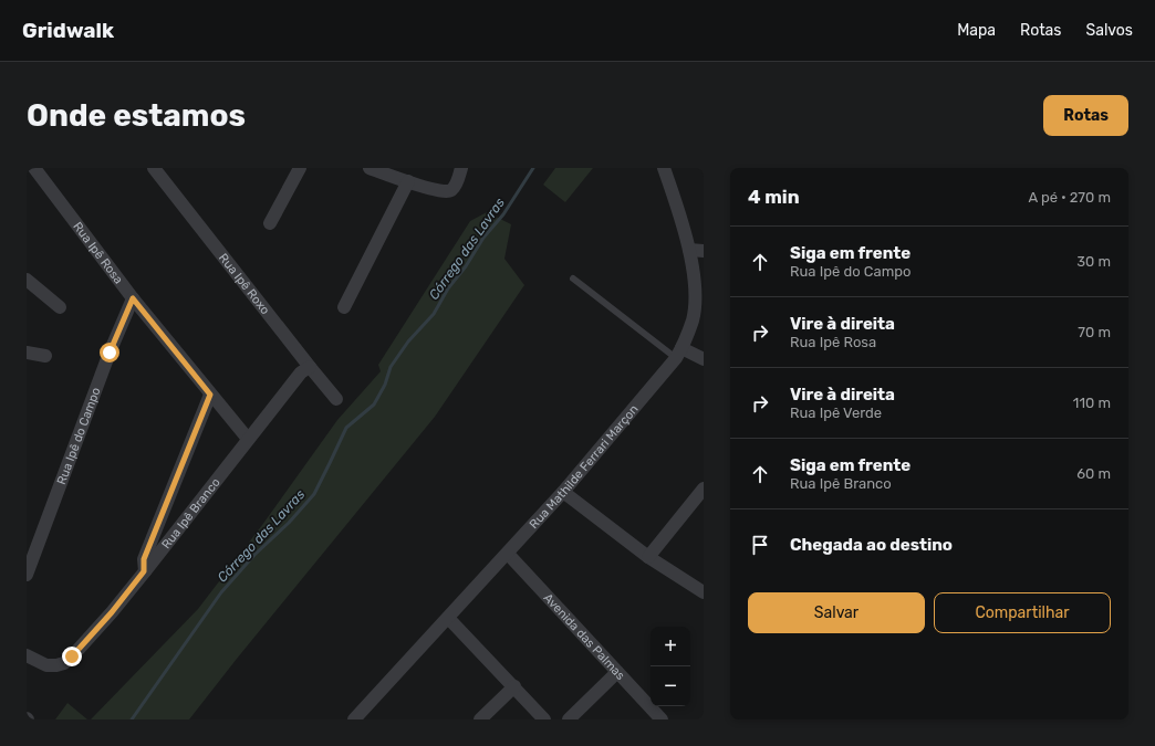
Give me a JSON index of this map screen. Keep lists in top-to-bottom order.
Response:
{
  "streets": {
    "street": [
      "Rua Ipê Rosa",
      "Rua Ipê Roxo",
      "Rua Ipê do Campo",
      "Rua Mathilde Ferrari Marçon",
      "Rua Ipê Branco",
      "Avenida das Palmas"
    ]
  },
  "crossings": [
    ["Rua Ipê Rosa", "Rua Ipê do Campo"],
    ["Rua Ipê Rosa", "Rua Ipê Branco"],
    ["Rua Ipê Roxo", "Rua Ipê Branco"],
    ["Rua Mathilde Ferrari Marçon", "Avenida das Palmas"]
  ],
  "water": ["Córrego das Lavras"],
  "page": {
    "header": "Gridwalk",
    "nav": ["Mapa", "Rotas", "Salvos"],
    "buttons": [
      "Rotas",
      ["Salvar", "Compartilhar"]
    ],
    "title": "Onde estamos",
    "heading": ["4 min", "A pé · 270 m"],
    "list": [
      ["Siga em frente", "Rua Ipê do Campo", "30 m"],
      ["Vire à direita", "Rua Ipê Rosa", "70 m"],
      ["Vire à direita", "Rua Ipê Verde", "110 m"],
      ["Siga em frente", "Rua Ipê Branco", "60 m"],
      "Chegada ao destino"
    ],
    "map_buttons": ["+", "−"]
  }
}
